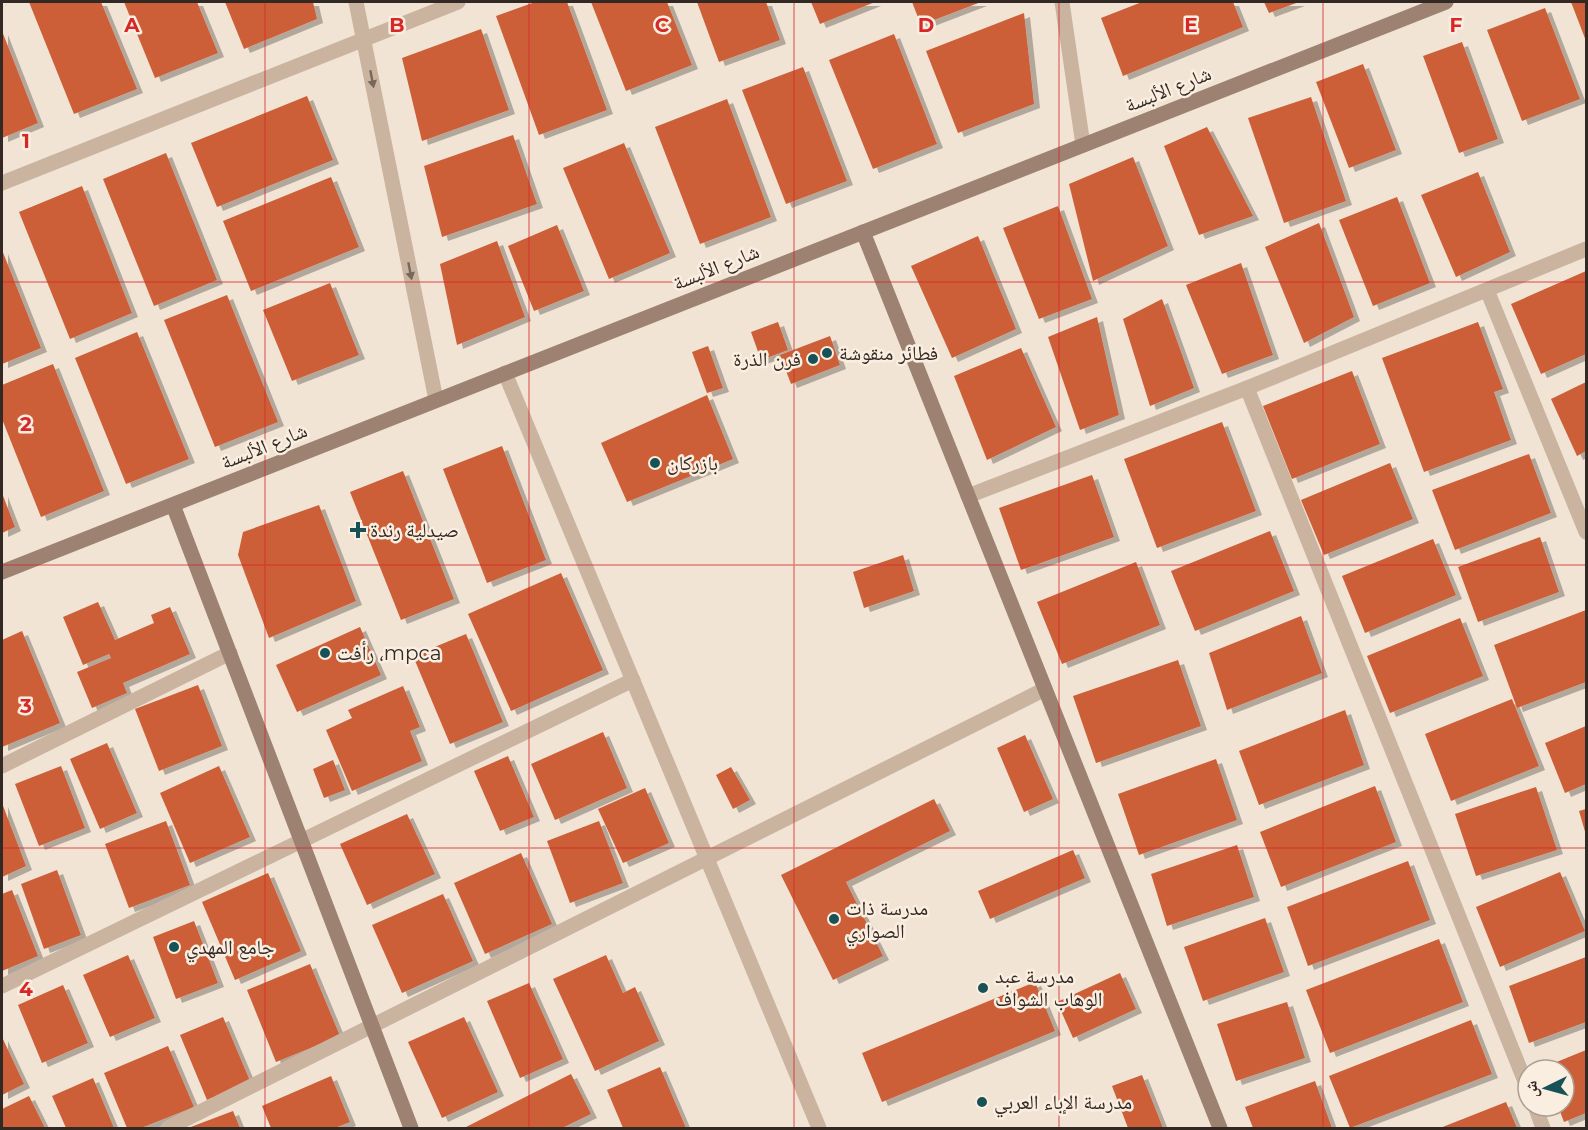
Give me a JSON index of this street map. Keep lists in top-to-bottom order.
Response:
{
  "streets": {
    "main road": ["شارع الألبسة"]
  },
  "places": {
    "other": [
      "فطائر منقوشة",
      "فرن الذرة",
      "بازركان",
      "رأفت ،mpca",
      "مدرسة ذات الصواري",
      "جامع المهدي",
      "مدرسة عبد الوهاب الشواف",
      "مدرسة الإباء العربي"
    ],
    "health": ["صيدلية رندة"]
  },
  "north": "left",
  "grid": {
    "columns": [
      "A",
      "B",
      "C",
      "D",
      "E",
      "F"
    ],
    "rows": [
      "1",
      "2",
      "3",
      "4"
    ]
  }
}
